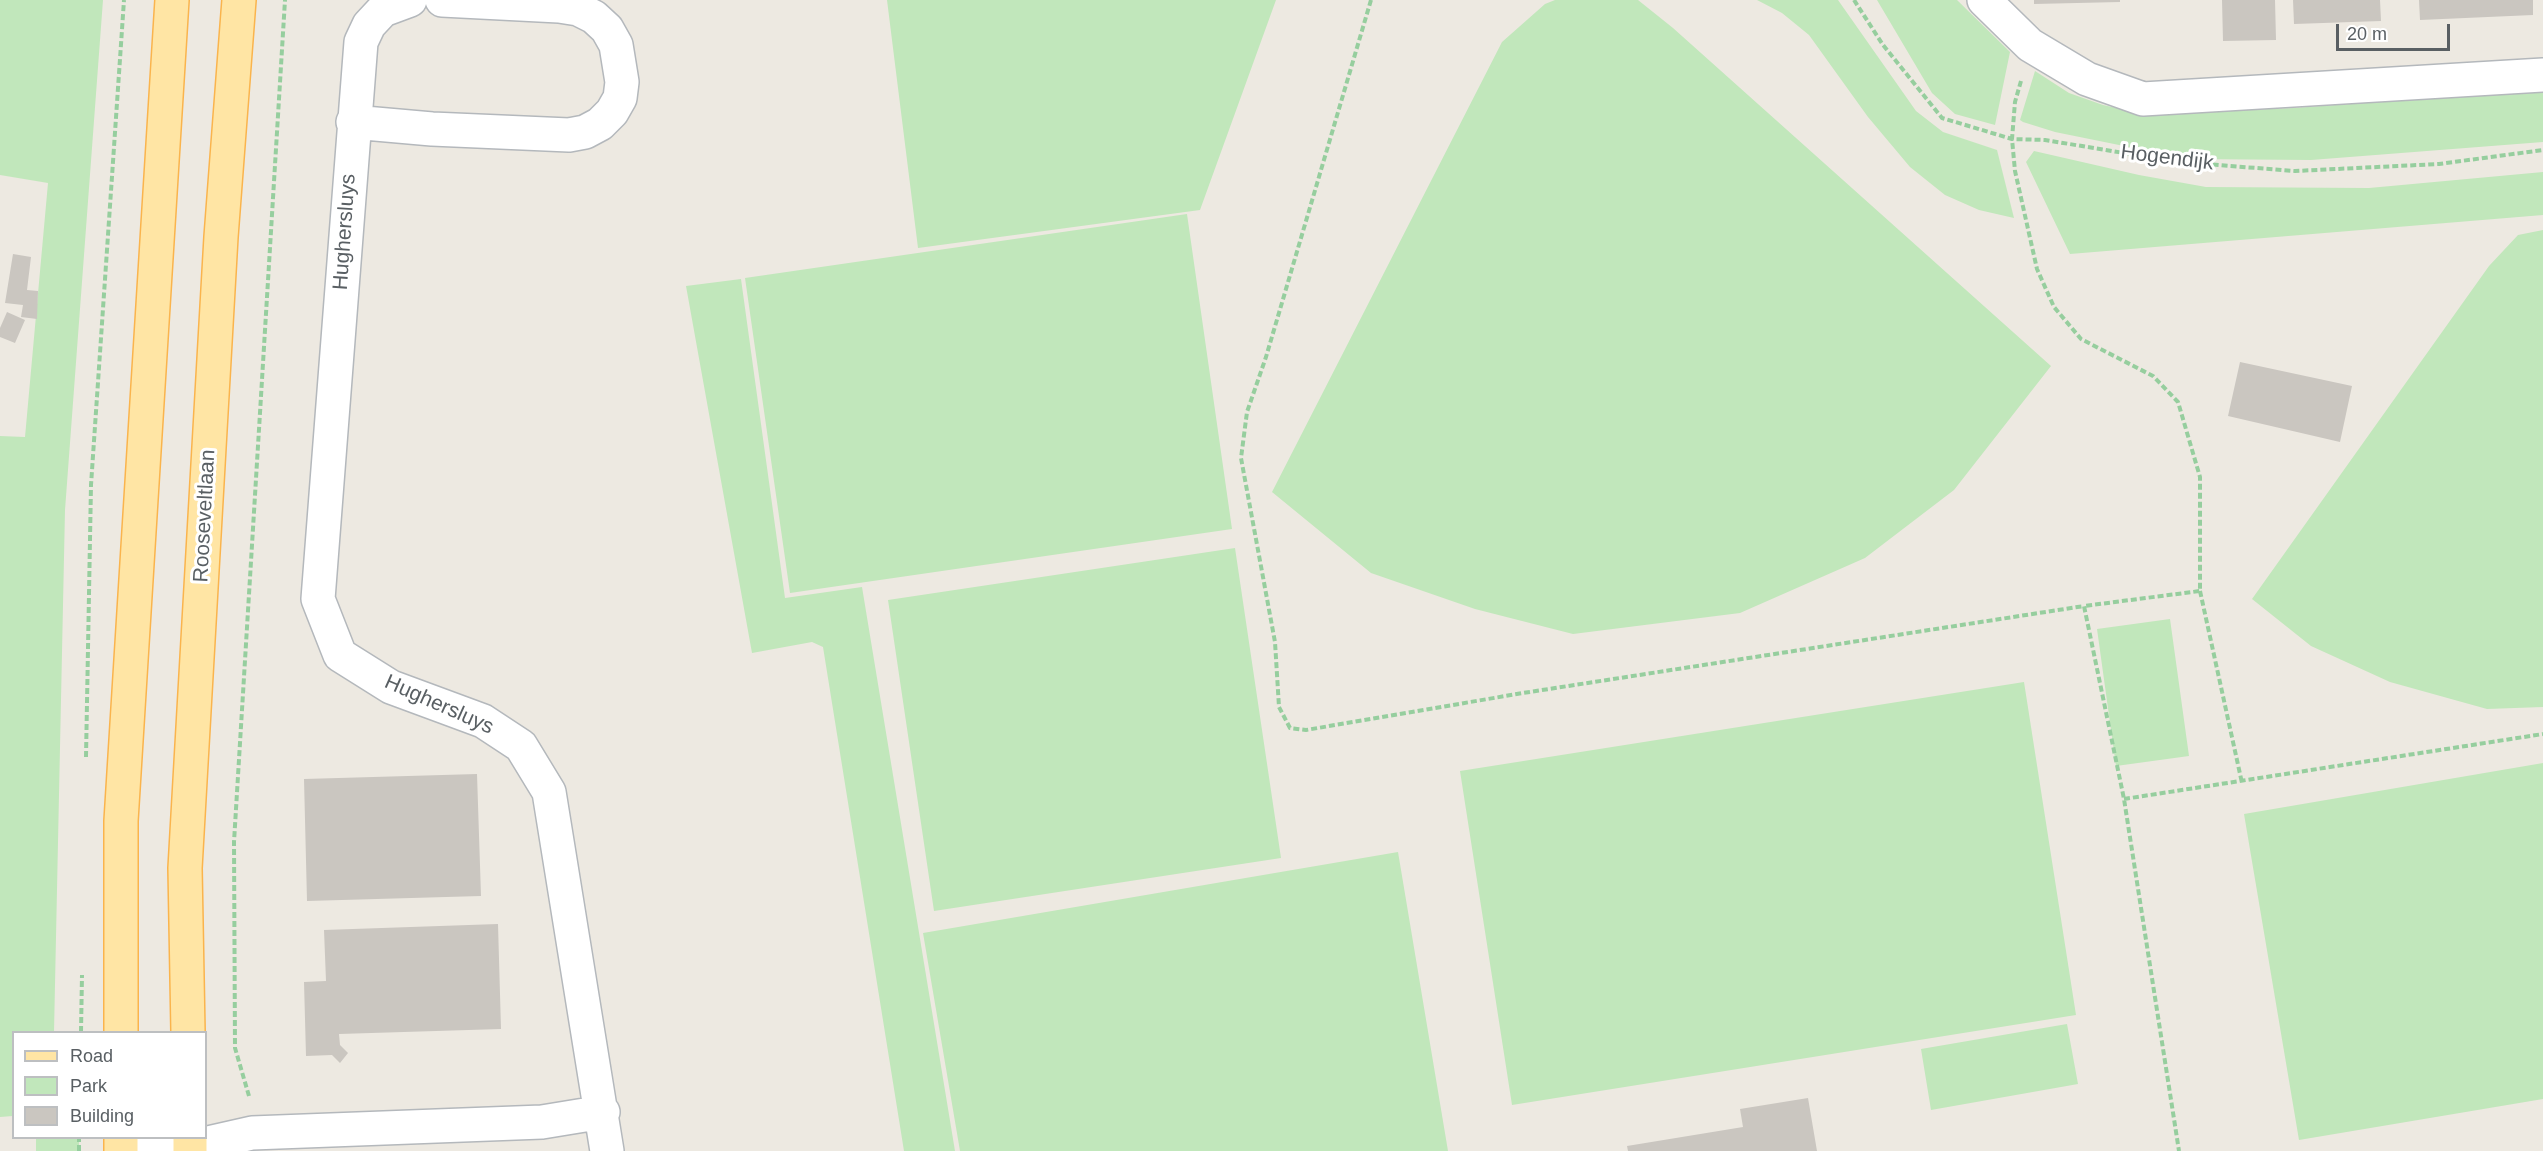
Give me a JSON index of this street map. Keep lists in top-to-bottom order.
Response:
{
  "streets": {
    "main road": ["Rooseveltlaan"],
    "street": ["Hughersluys"],
    "path": ["Hogendijk"]
  },
  "legend": ["Road", "Park", "Building"],
  "scale_bar": "20 m"
}
